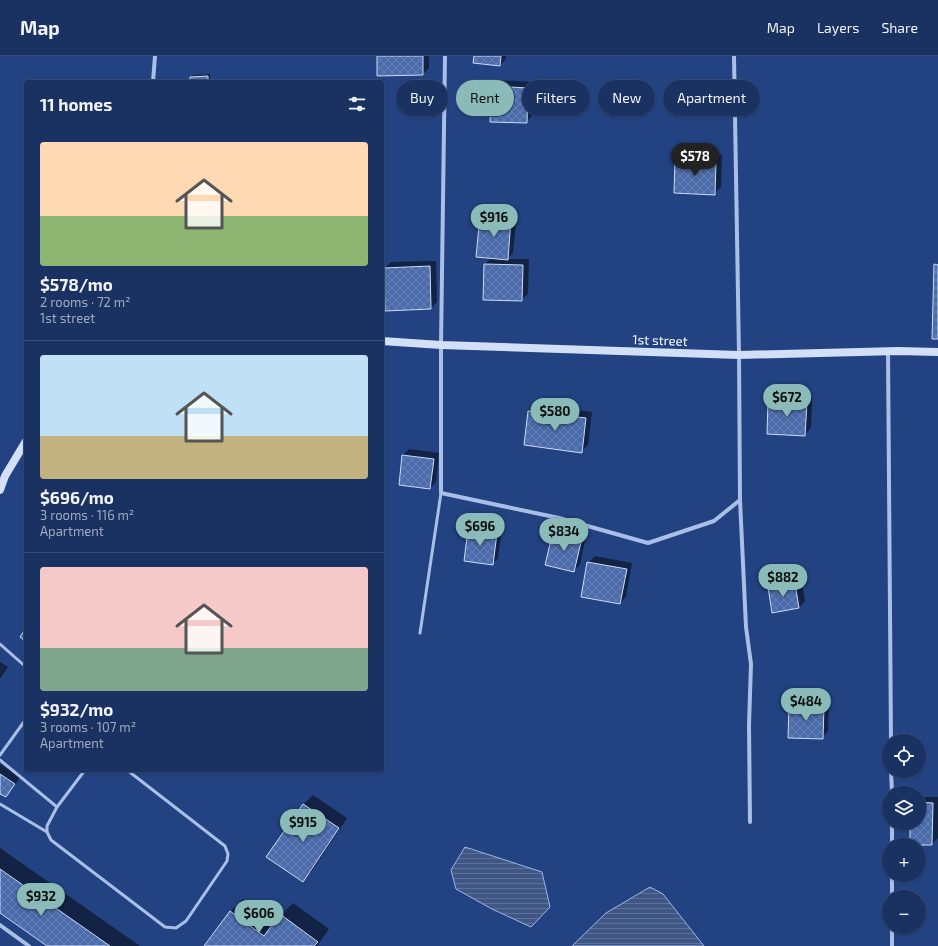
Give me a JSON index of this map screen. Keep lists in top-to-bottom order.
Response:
{
  "streets": {
    "street": ["1st street"]
  },
  "page": {
    "header": "Map",
    "nav": ["Map", "Layers", "Share"],
    "chip": [
      "Buy",
      "Rent",
      "Filters",
      "New",
      "Apartment"
    ],
    "heading": "11 homes",
    "list": [
      {
        "name": "$578/mo",
        "note": "2 rooms · 72 m² · 1st street"
      },
      {
        "name": "$696/mo",
        "note": "3 rooms · 116 m² · Apartment"
      },
      {
        "name": "$932/mo",
        "note": "3 rooms · 107 m² · Apartment"
      }
    ],
    "price": [
      "$578",
      "$916",
      "$672",
      "$580",
      "$696",
      "$834",
      "$882",
      "$484",
      "$915",
      "$932",
      "$606"
    ],
    "map_buttons": ["+", "−"]
  }
}
